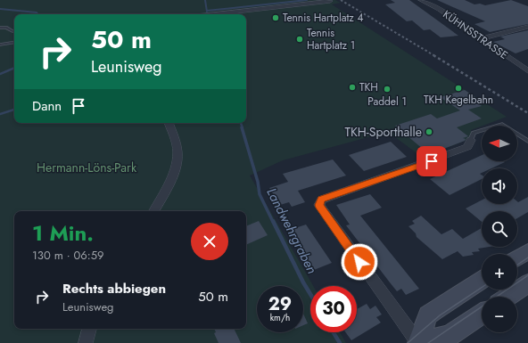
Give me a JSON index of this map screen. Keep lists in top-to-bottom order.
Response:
{
  "streets": {
    "street": ["KÜHNSSTRASSE"]
  },
  "water": ["Landwehrgraben"],
  "parks": ["Hermann-Löns-Park"],
  "places": [
    "Tennis Hartplatz 4",
    "Tennis Hartplatz 1",
    "TKH",
    "TKH Kegelbahn",
    "Paddel 1",
    "TKH-Sporthalle"
  ],
  "north": "left",
  "page": {
    "turn": ["50 m", "Leunisweg"],
    "then": "Dann",
    "map_buttons": ["+", "−"],
    "heading": ["1 Min.", "130 m · 06:59"],
    "list": [
      {
        "name": "Rechts abbiegen",
        "note": "Leunisweg",
        "value": "50 m"
      }
    ],
    "speed": "29 km/h",
    "limit": "30"
  }
}
